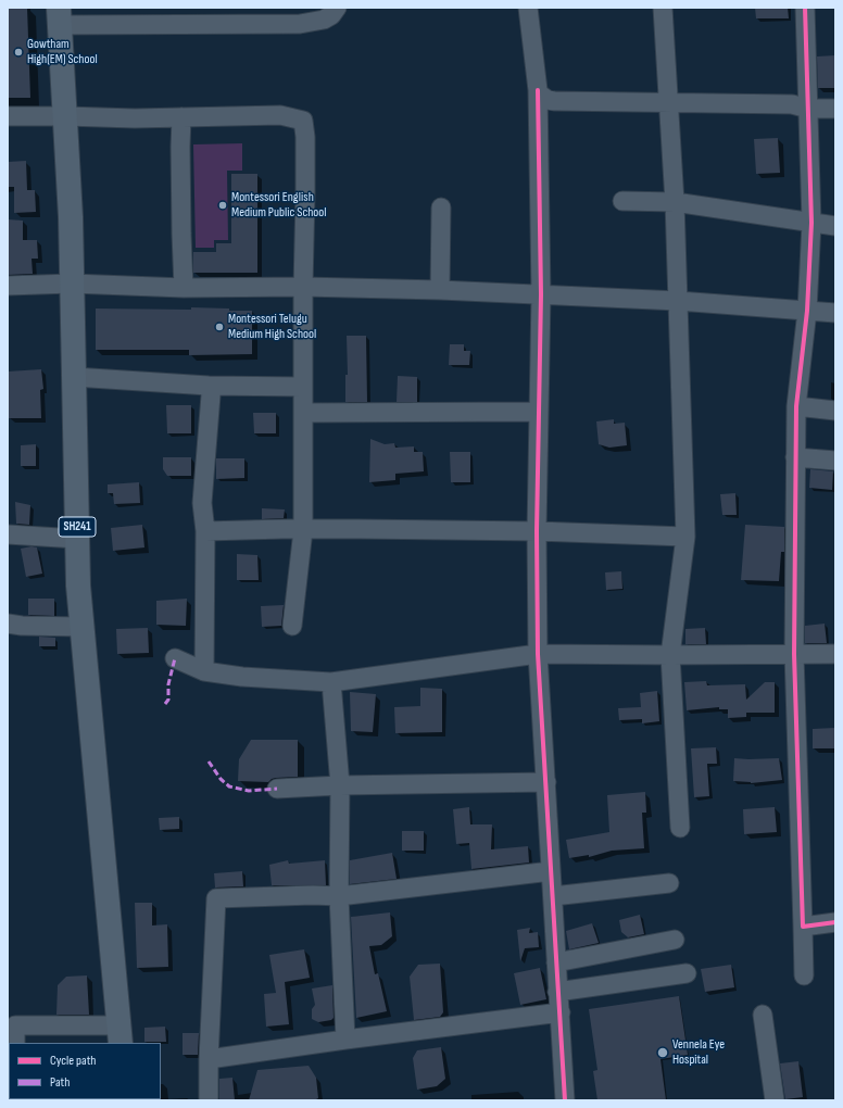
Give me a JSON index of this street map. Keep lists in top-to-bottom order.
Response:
{
  "streets": {
    "main road": ["SH241"]
  },
  "places": [
    "Gowtham High(EM) School",
    "Montessori English Medium Public School",
    "Montessori Telugu Medium High School",
    "Vennela Eye Hospital"
  ],
  "legend": ["Cycle path", "Path"]
}
